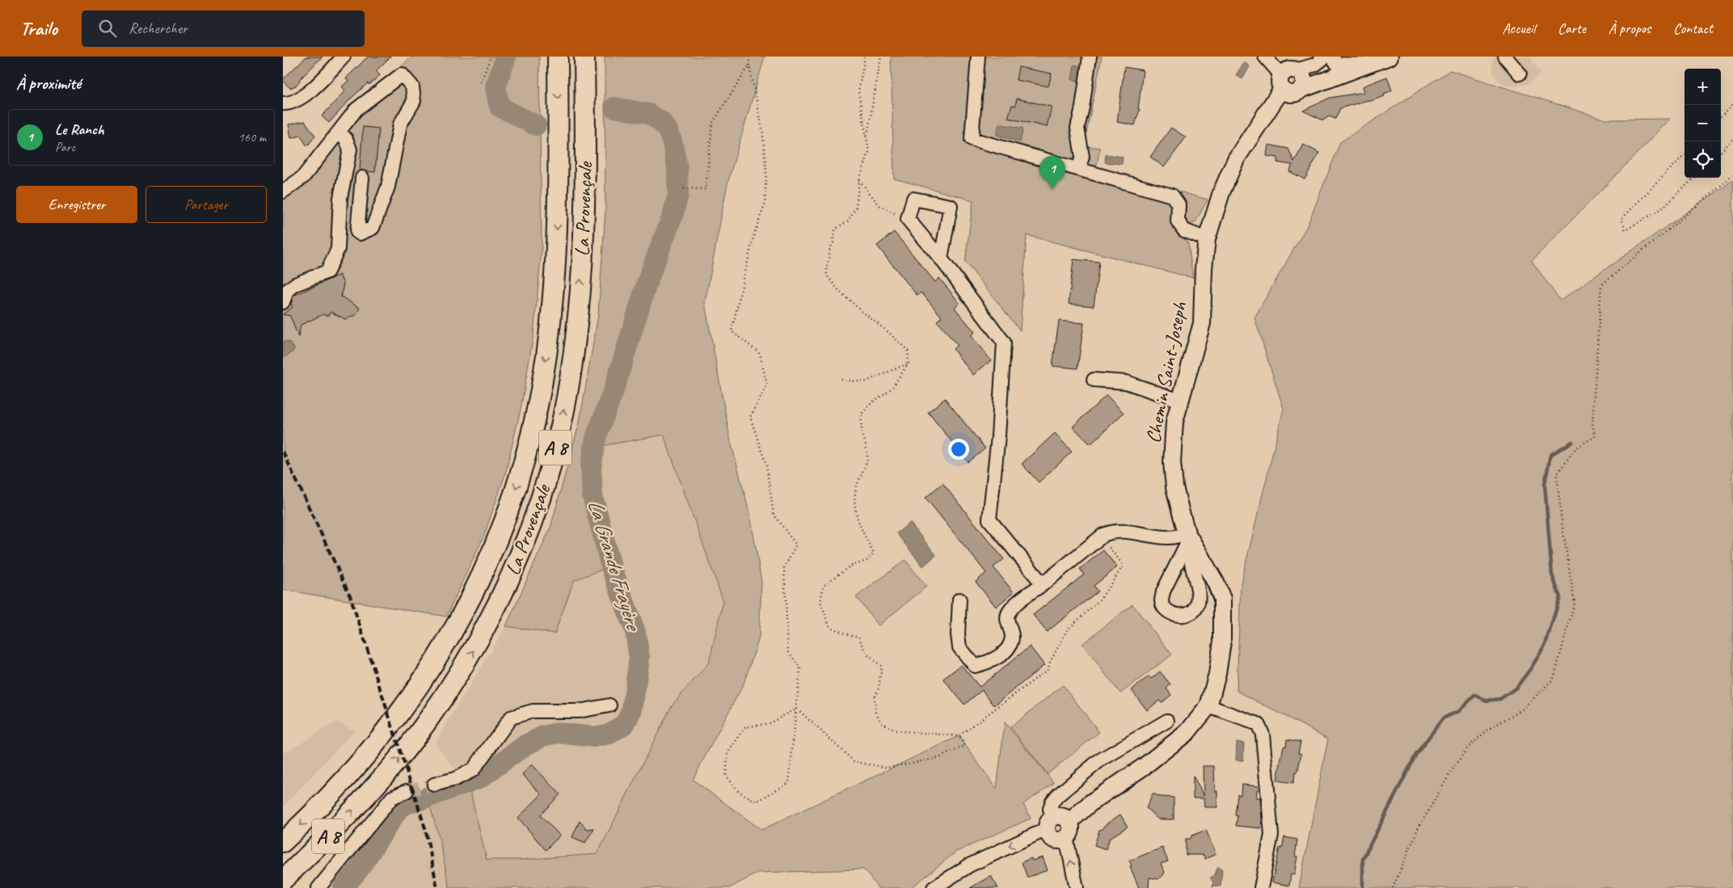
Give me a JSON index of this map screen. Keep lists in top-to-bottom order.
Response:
{
  "streets": {
    "highway": ["La Provençale", "A 8"],
    "main road": ["Chemin Saint-Joseph"]
  },
  "water": ["La Grande Frayère"],
  "page": {
    "header": "Trailo",
    "search": "Rechercher",
    "nav": [
      "Accueil",
      "Carte",
      "À propos",
      "Contact"
    ],
    "heading": "À proximité",
    "map_buttons": ["+", "−"],
    "list": [
      {
        "mark": "1",
        "name": "Le Ranch",
        "note": "Parc",
        "value": "160 m"
      }
    ],
    "pins": "1",
    "buttons": ["Enregistrer", "Partager"]
  }
}
